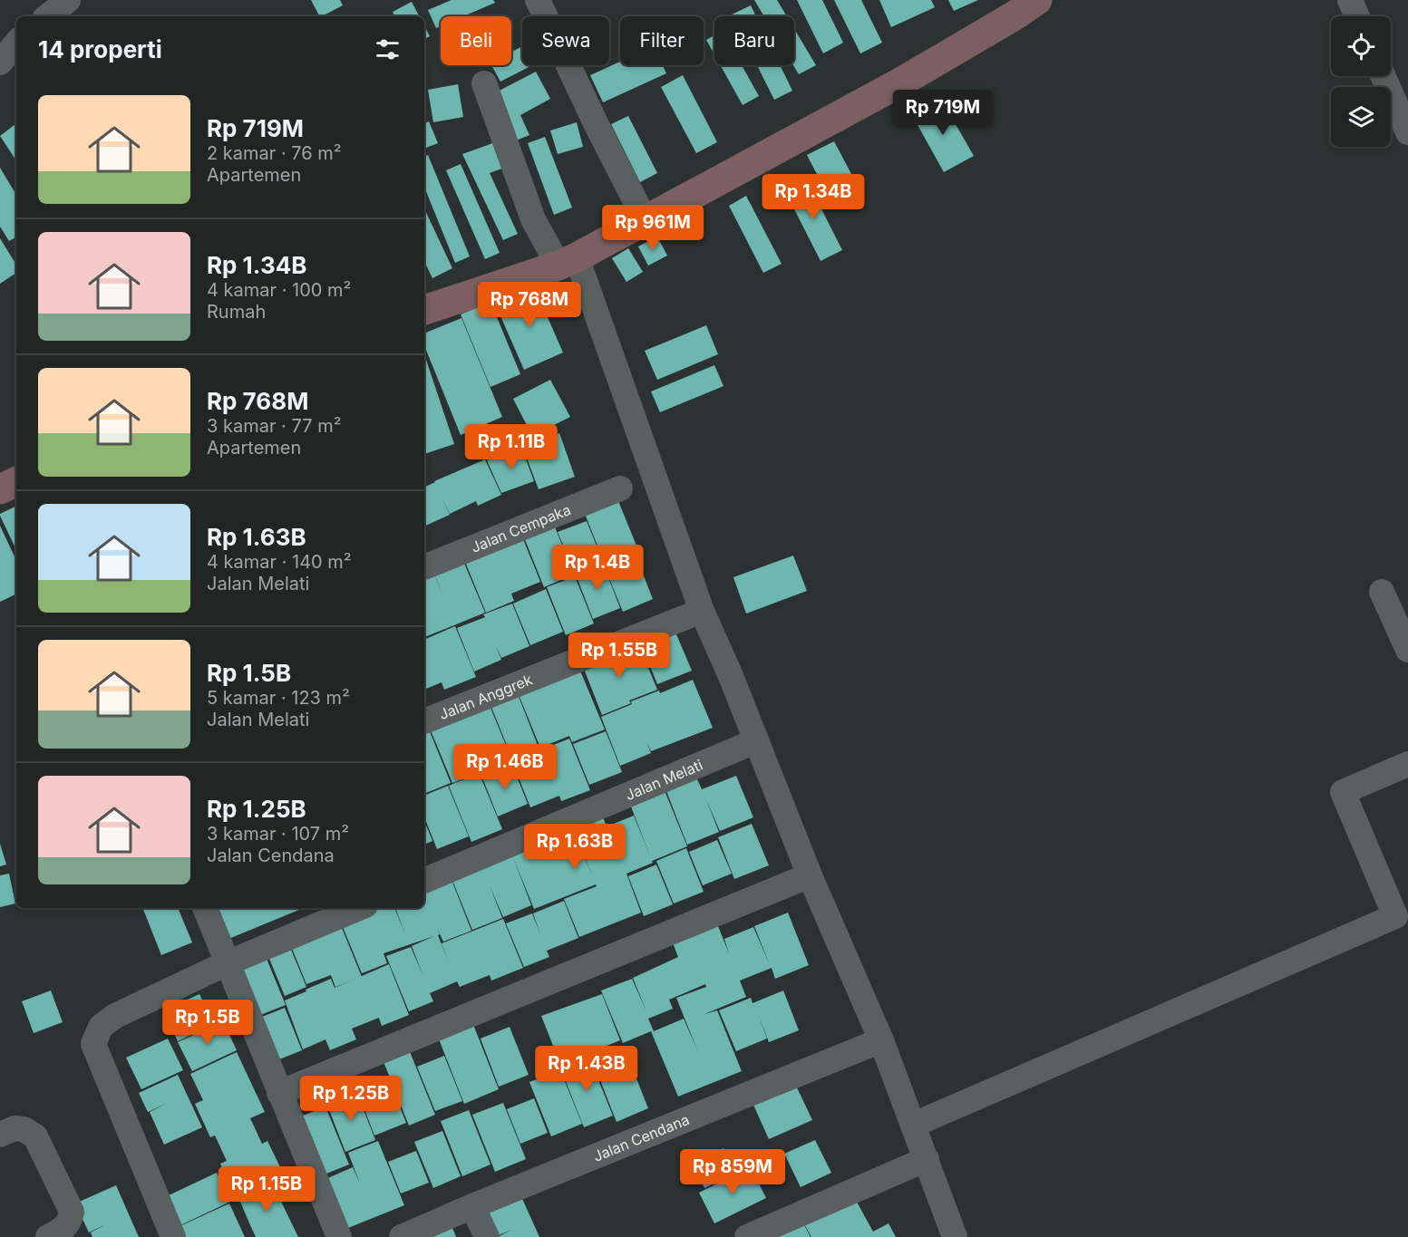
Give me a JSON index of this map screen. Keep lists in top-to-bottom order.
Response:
{
  "streets": {
    "street": [
      "Jalan Cempaka",
      "Jalan Anggrek",
      "Jalan Melati",
      "Jalan Cendana"
    ]
  },
  "page": {
    "chip": [
      "Beli",
      "Sewa",
      "Filter",
      "Baru"
    ],
    "heading": "14 properti",
    "list": [
      {
        "name": "Rp 719M",
        "note": "2 kamar · 76 m² · Apartemen"
      },
      {
        "name": "Rp 1.34B",
        "note": "4 kamar · 100 m² · Rumah"
      },
      {
        "name": "Rp 768M",
        "note": "3 kamar · 77 m² · Apartemen"
      },
      {
        "name": "Rp 1.63B",
        "note": "4 kamar · 140 m² · Jalan Melati"
      },
      {
        "name": "Rp 1.5B",
        "note": "5 kamar · 123 m² · Jalan Melati"
      },
      {
        "name": "Rp 1.25B",
        "note": "3 kamar · 107 m² · Jalan Cendana"
      }
    ],
    "price": [
      "Rp 719M",
      "Rp 1.34B",
      "Rp 961M",
      "Rp 768M",
      "Rp 1.11B",
      "Rp 1.4B",
      "Rp 1.55B",
      "Rp 1.46B",
      "Rp 1.63B",
      "Rp 1.5B",
      "Rp 1.43B",
      "Rp 1.25B",
      "Rp 859M",
      "Rp 1.15B"
    ]
  }
}
